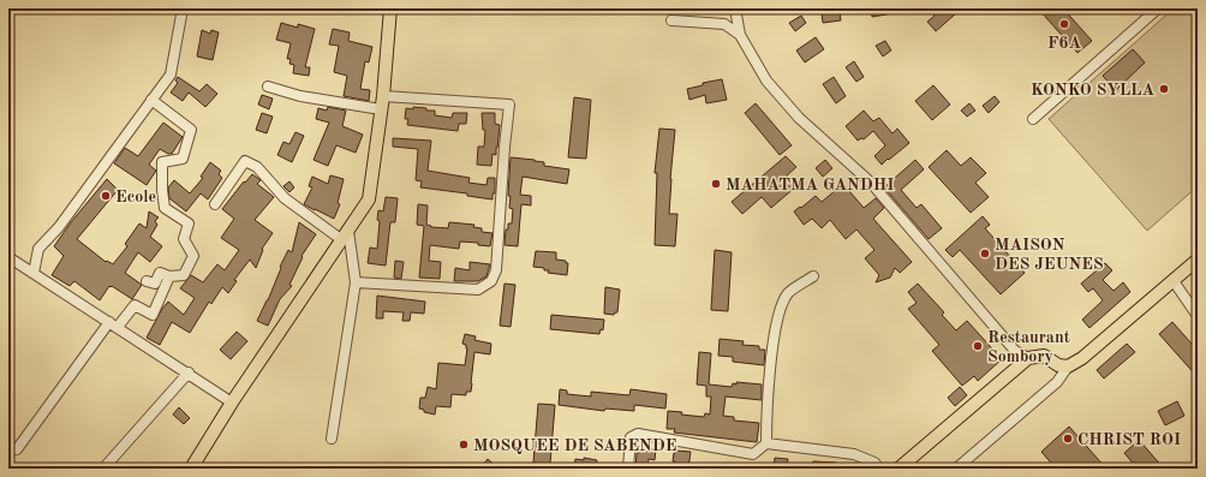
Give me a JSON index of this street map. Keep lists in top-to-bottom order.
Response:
{
  "places": [
    "F6A",
    "KONKO SYLLA",
    "MAHATMA GANDHI",
    "Ecole",
    "MAISON DES JEUNES",
    "Restaurant Sombory",
    "CHRIST ROI",
    "MOSQUEE DE SABENDE"
  ]
}
